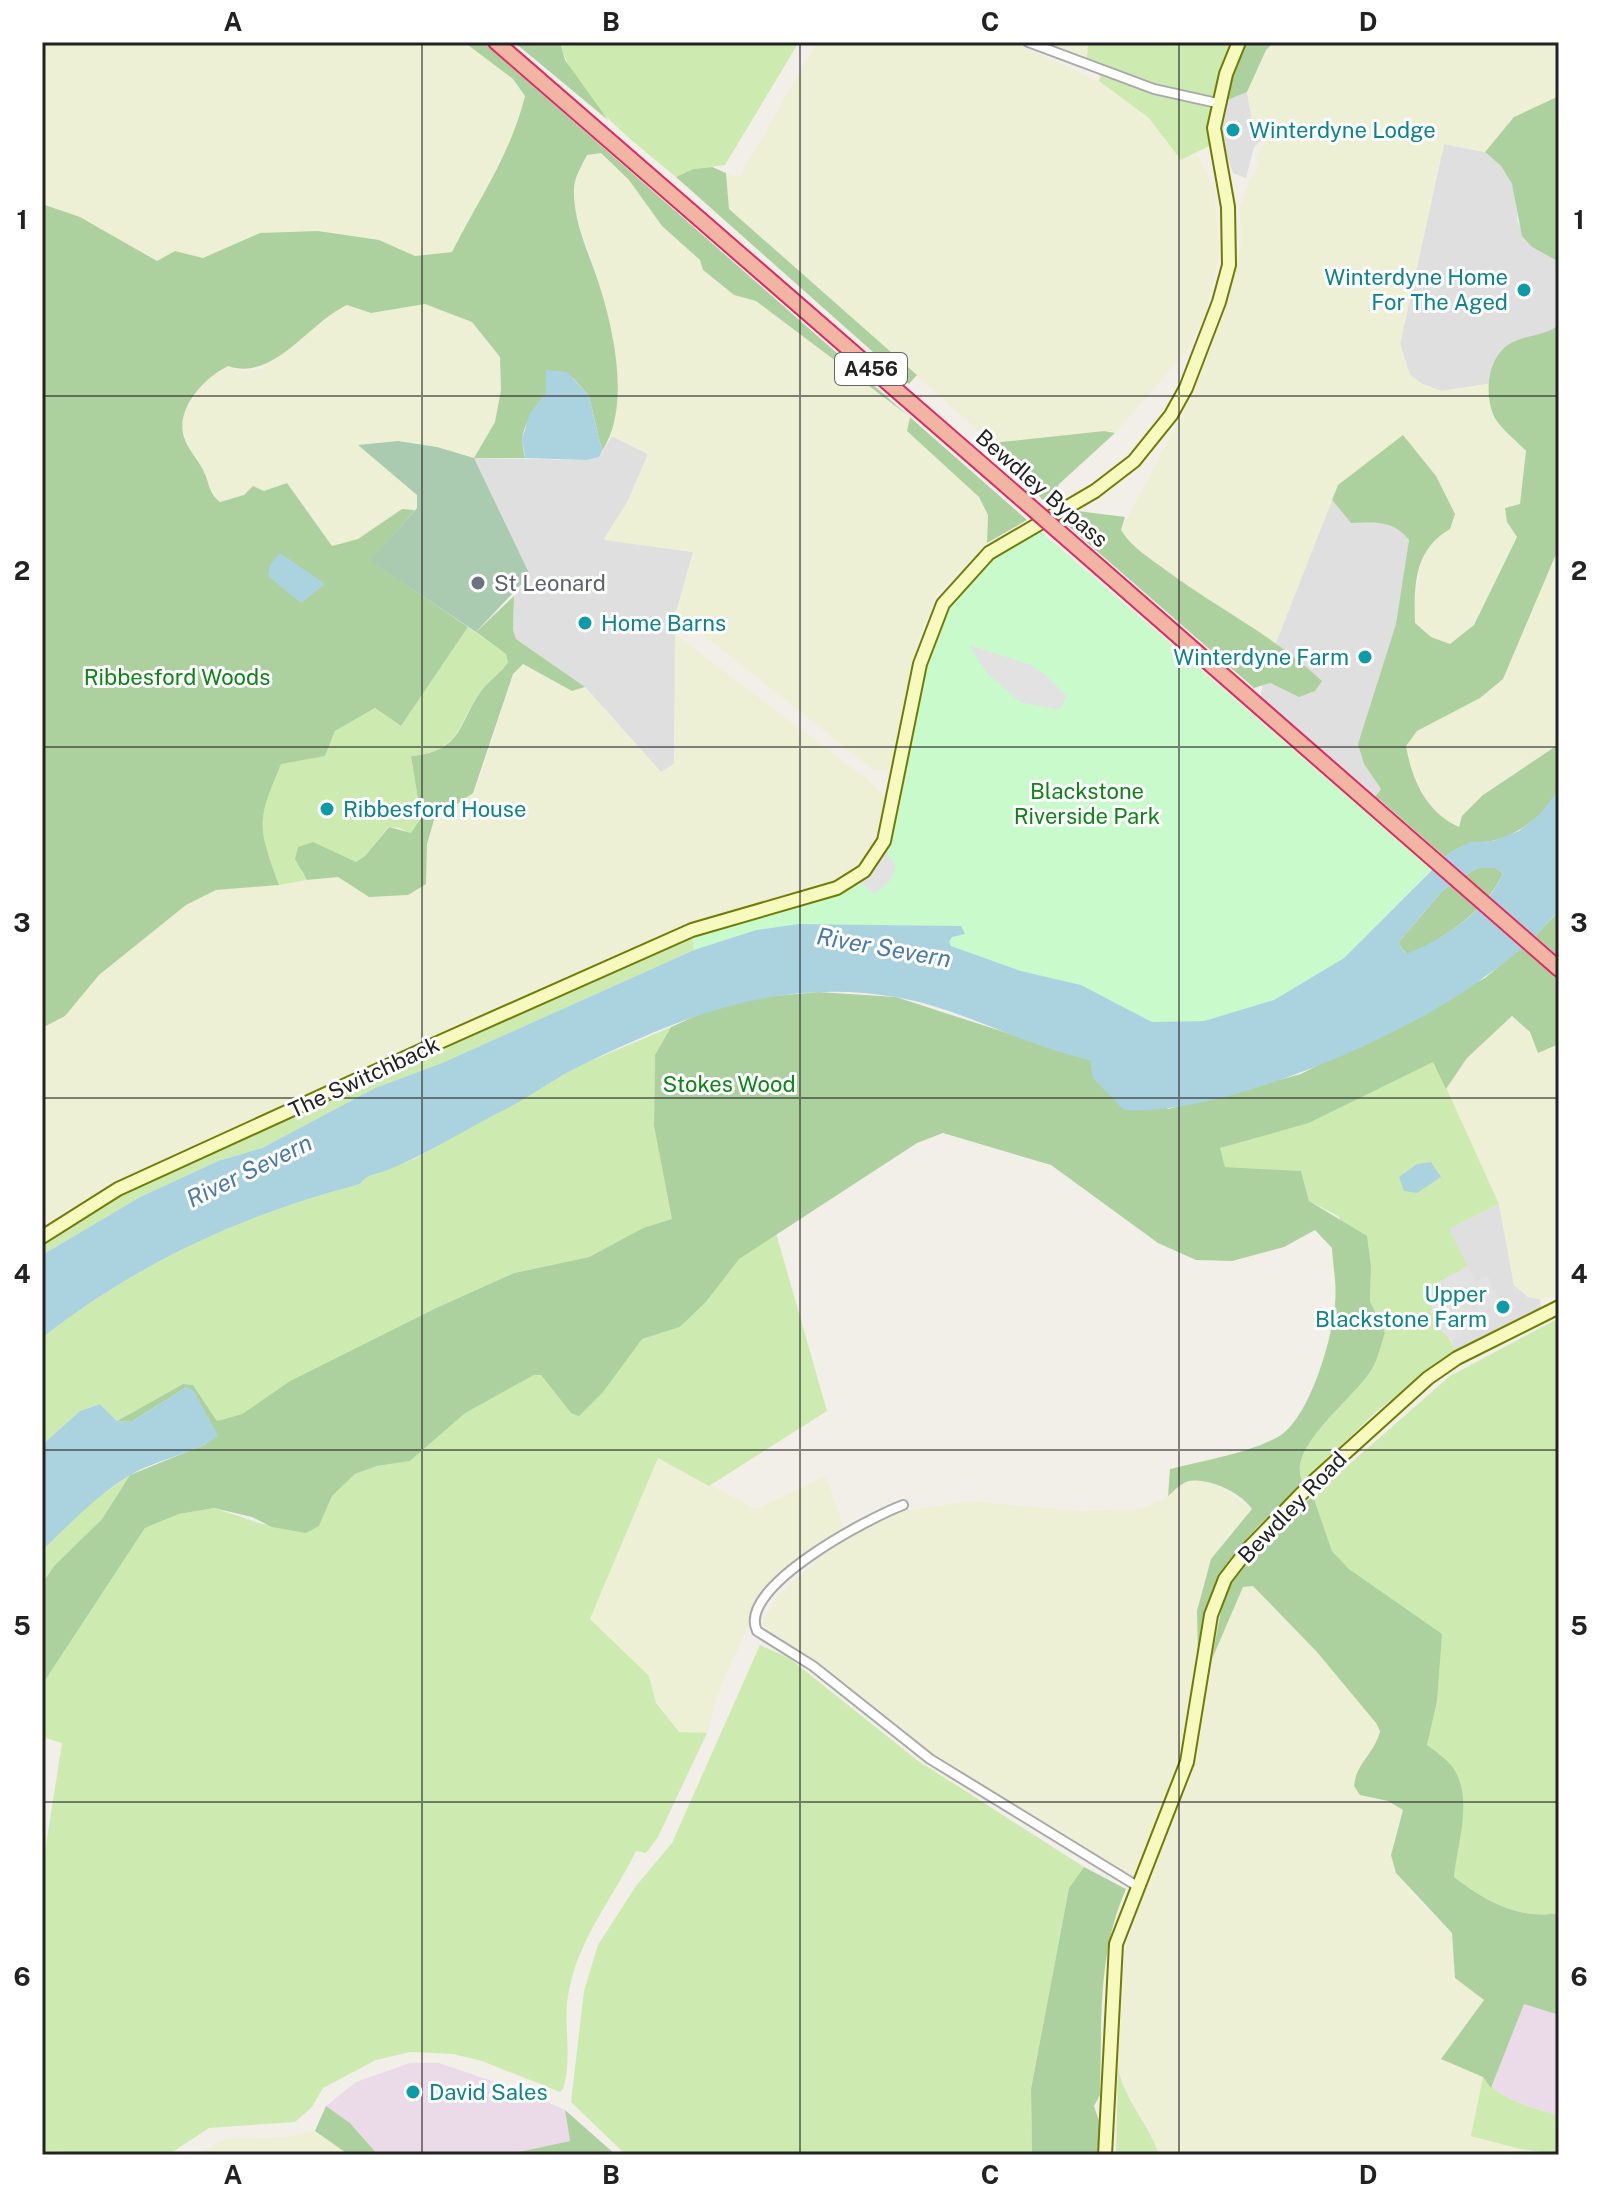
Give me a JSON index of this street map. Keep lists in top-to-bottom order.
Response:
{
  "streets": {
    "highway": ["A456", "Bewdley Bypass"],
    "main road": ["The Switchback", "Bewdley Road"]
  },
  "water": ["River Severn"],
  "parks": ["Ribbesford Woods", "Blackstone Riverside Park", "Stokes Wood"],
  "places": [
    "Winterdyne Lodge",
    "Winterdyne Home For The Aged",
    "St Leonard",
    "Home Barns",
    "Winterdyne Farm",
    "Ribbesford House",
    "Upper Blackstone Farm",
    "David Sales"
  ],
  "grid": {
    "columns": [
      "A",
      "B",
      "C",
      "D"
    ],
    "rows": [
      "1",
      "2",
      "3",
      "4",
      "5",
      "6"
    ]
  }
}
